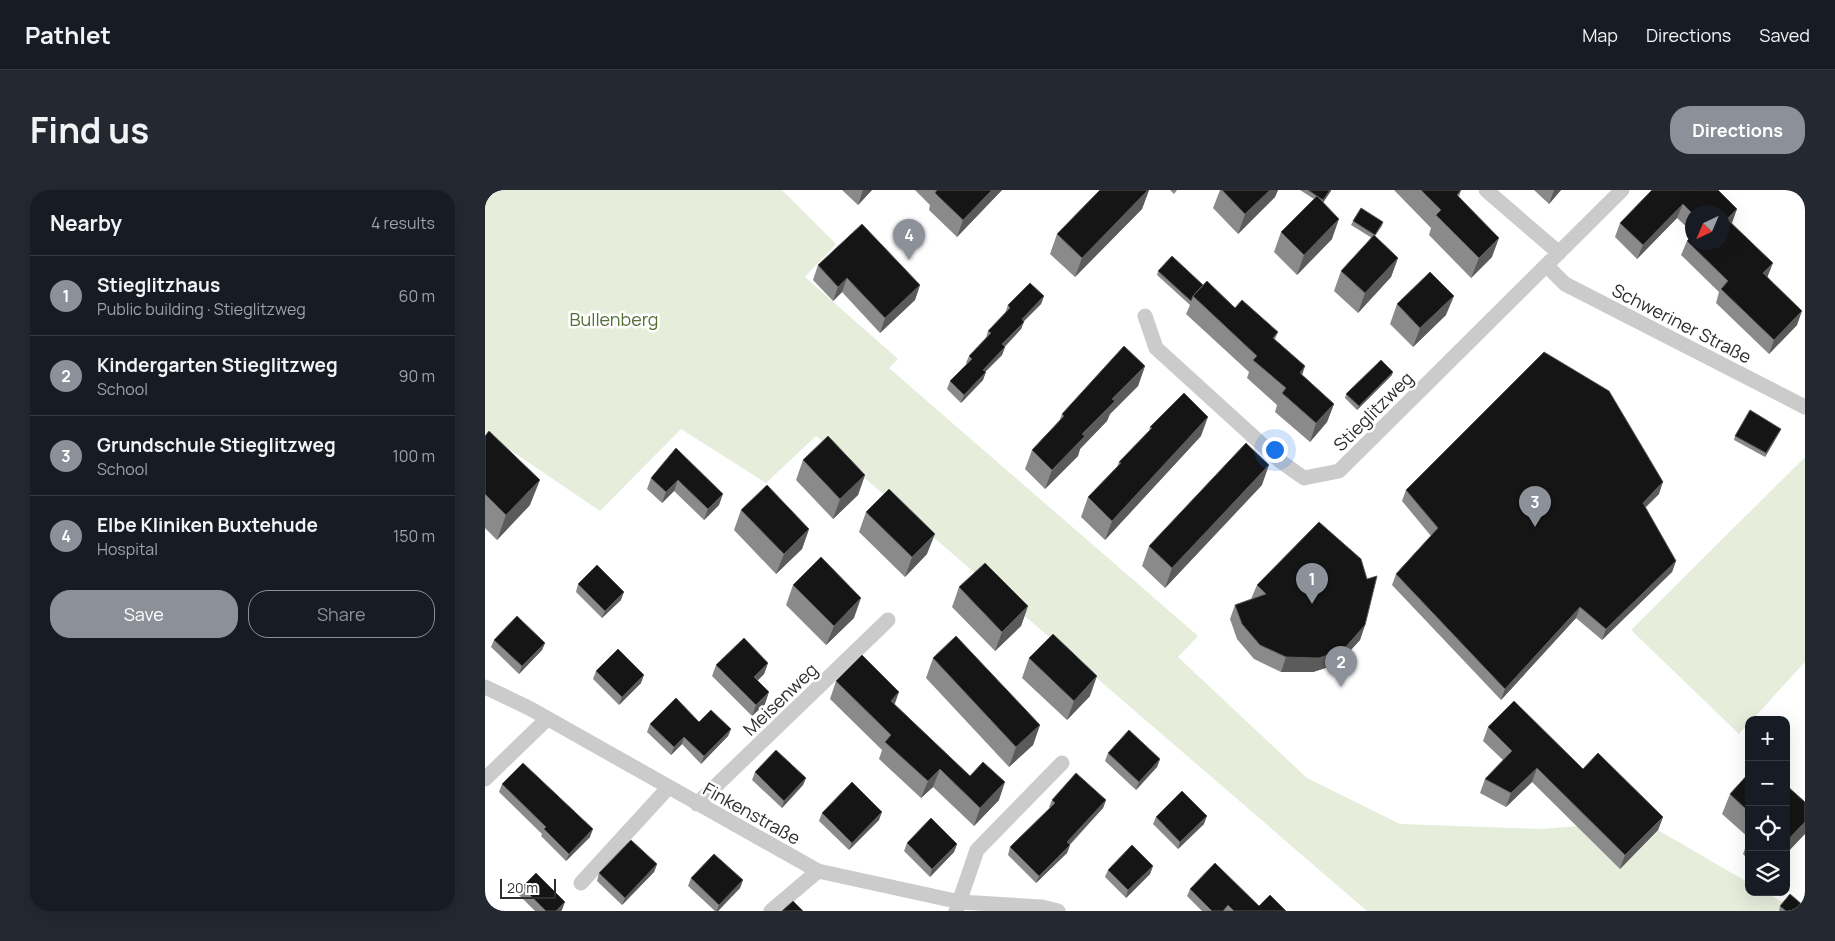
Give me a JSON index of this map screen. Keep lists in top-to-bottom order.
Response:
{
  "streets": {
    "street": [
      "Schweriner Straße",
      "Stieglitzweg",
      "Meisenweg",
      "Finkenstraße"
    ]
  },
  "crossings": [
    ["Schweriner Straße", "Stieglitzweg"],
    ["Meisenweg", "Finkenstraße"]
  ],
  "parks": ["Bullenberg"],
  "scale_bar": "20 m",
  "north": "bottom left",
  "page": {
    "header": "Pathlet",
    "nav": ["Map", "Directions", "Saved"],
    "title": "Find us",
    "buttons": [
      "Directions",
      ["Save", "Share"]
    ],
    "heading": ["Nearby", "4 results"],
    "pins": [
      "4",
      "3",
      "1",
      "2"
    ],
    "list": [
      {
        "mark": "1",
        "name": "Stieglitzhaus",
        "note": "Public building · Stieglitzweg",
        "value": "60 m"
      },
      {
        "mark": "2",
        "name": "Kindergarten Stieglitzweg",
        "note": "School",
        "value": "90 m"
      },
      {
        "mark": "3",
        "name": "Grundschule Stieglitzweg",
        "note": "School",
        "value": "100 m"
      },
      {
        "mark": "4",
        "name": "Elbe Kliniken Buxtehude",
        "note": "Hospital",
        "value": "150 m"
      }
    ],
    "map_buttons": ["+", "−"],
    "scale": "20 m"
  }
}
